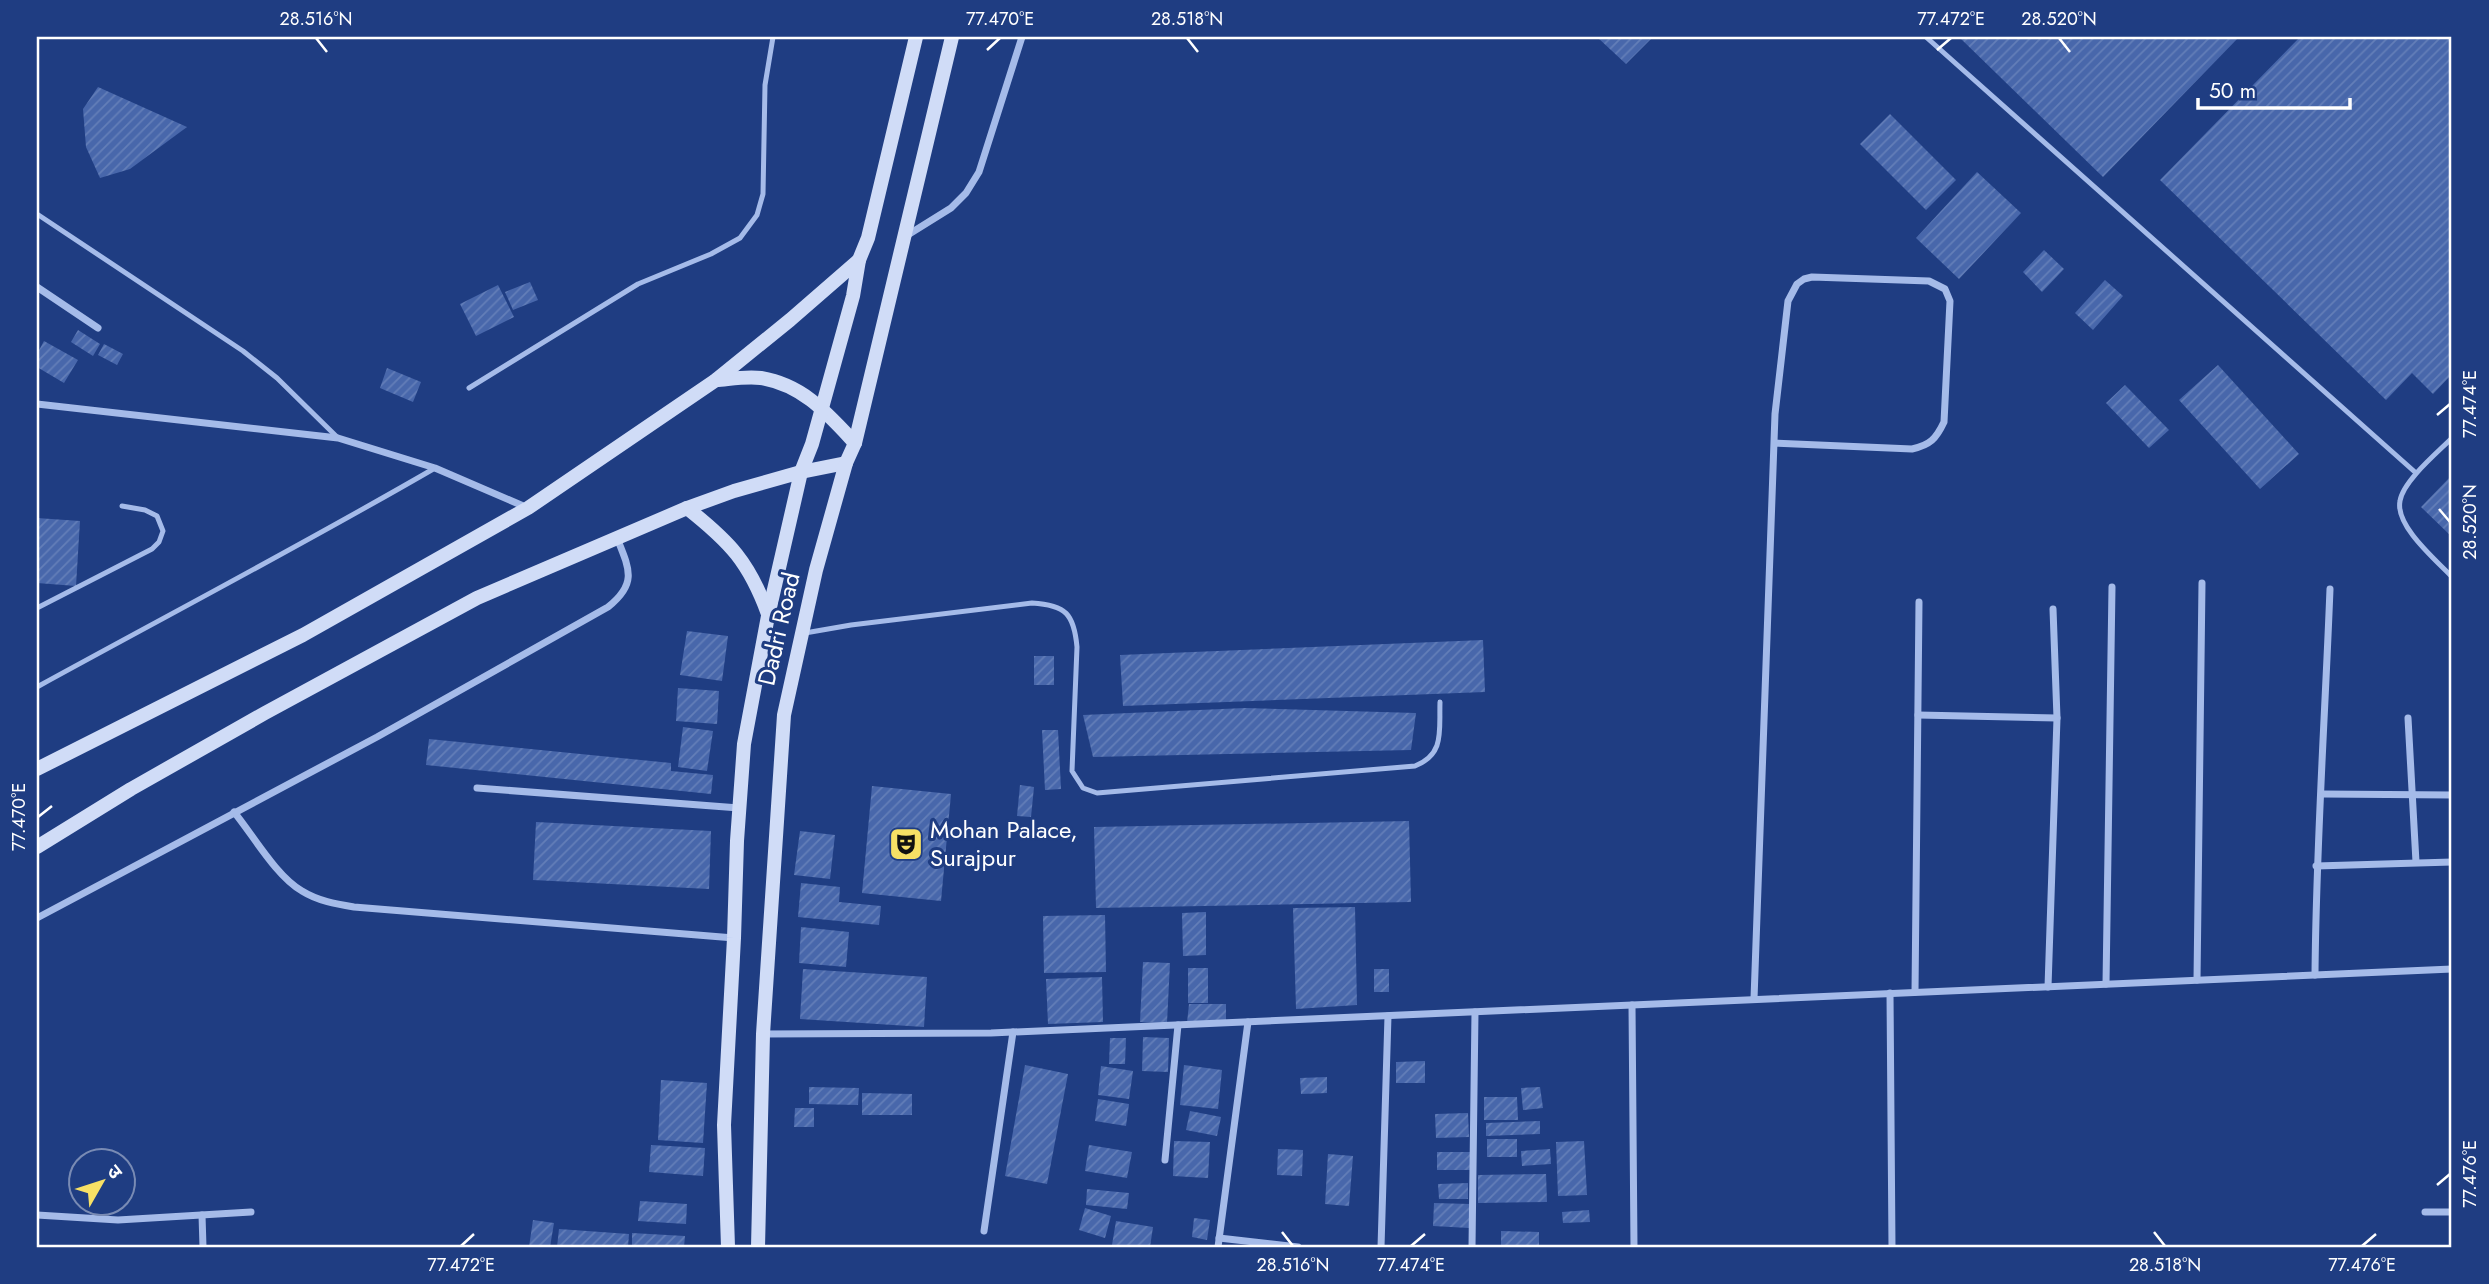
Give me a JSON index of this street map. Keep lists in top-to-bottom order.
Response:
{
  "streets": {
    "main road": ["Dadri Road"]
  },
  "places": {
    "theatre": ["Mohan Palace, Surajpur"]
  },
  "scale_bar": "50 m",
  "north": "top right",
  "coordinates": [
    "28.516°N",
    "77.470°E",
    "28.518°N",
    "77.472°E",
    "28.520°N",
    "77.474°E",
    "77.476°E"
  ]
}
